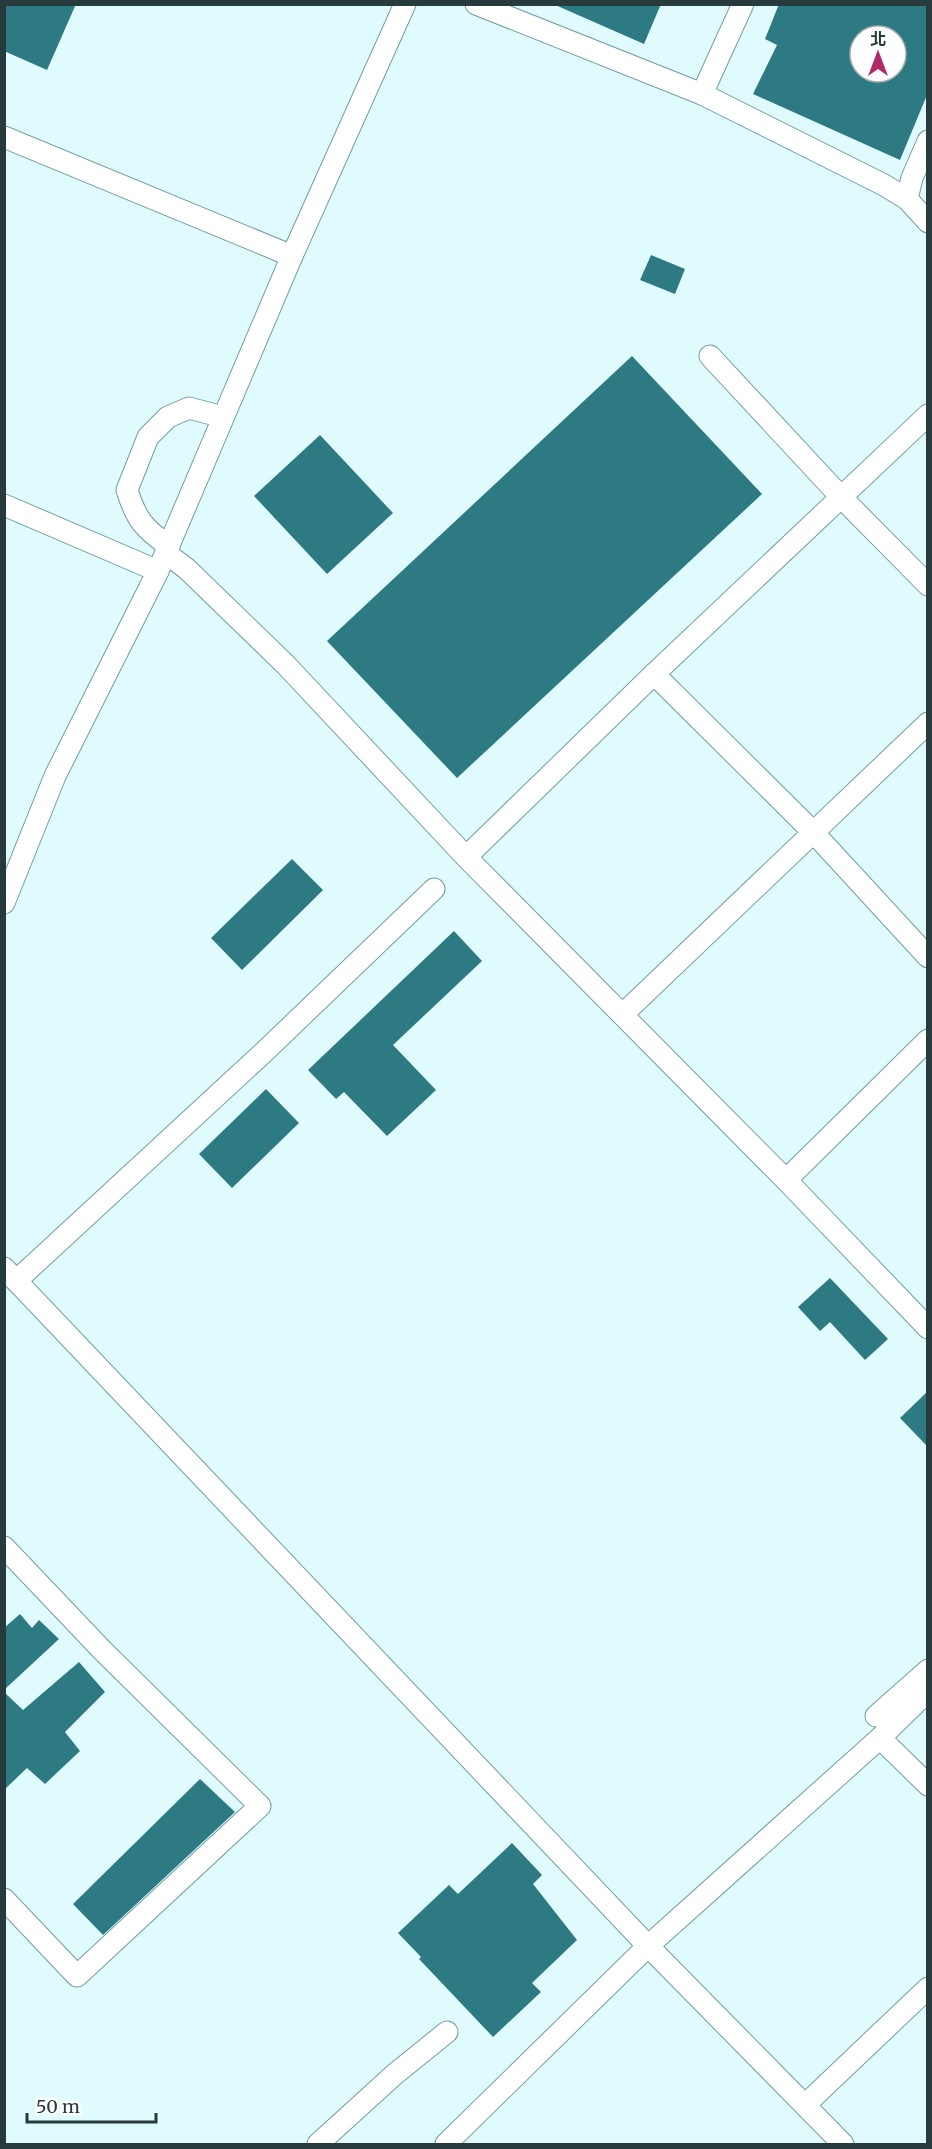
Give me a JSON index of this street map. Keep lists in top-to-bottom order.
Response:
{
  "scale_bar": "50 m",
  "north": "top"
}
